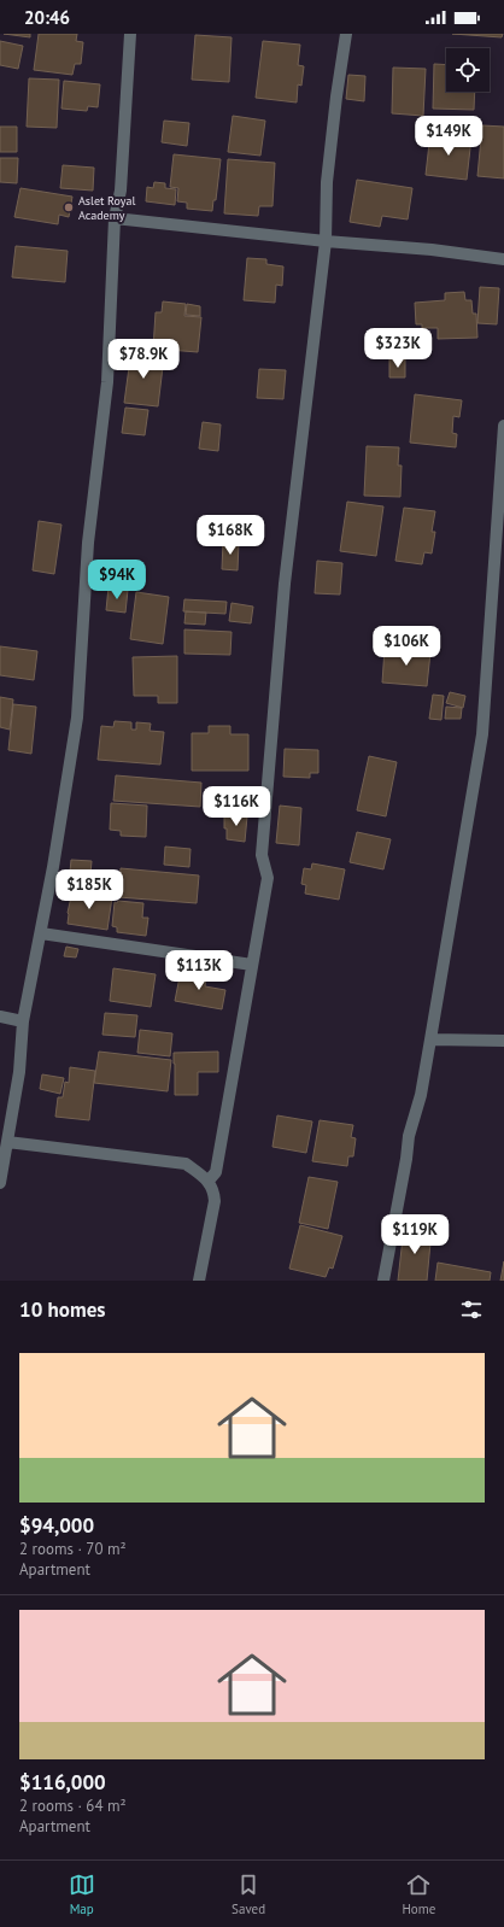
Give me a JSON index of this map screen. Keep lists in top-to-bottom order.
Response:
{
  "places": ["Aslet Royal Academy"],
  "page": {
    "status": "20:46",
    "price": [
      "$149K",
      "$323K",
      "$78.9K",
      "$168K",
      "$94K",
      "$106K",
      "$116K",
      "$185K",
      "$113K",
      "$119K"
    ],
    "heading": "10 homes",
    "list": [
      {
        "name": "$94,000",
        "note": "2 rooms · 70 m² · Apartment"
      },
      {
        "name": "$116,000",
        "note": "2 rooms · 64 m² · Apartment"
      }
    ],
    "tabs": ["Map", "Saved", "Home"]
  }
}
